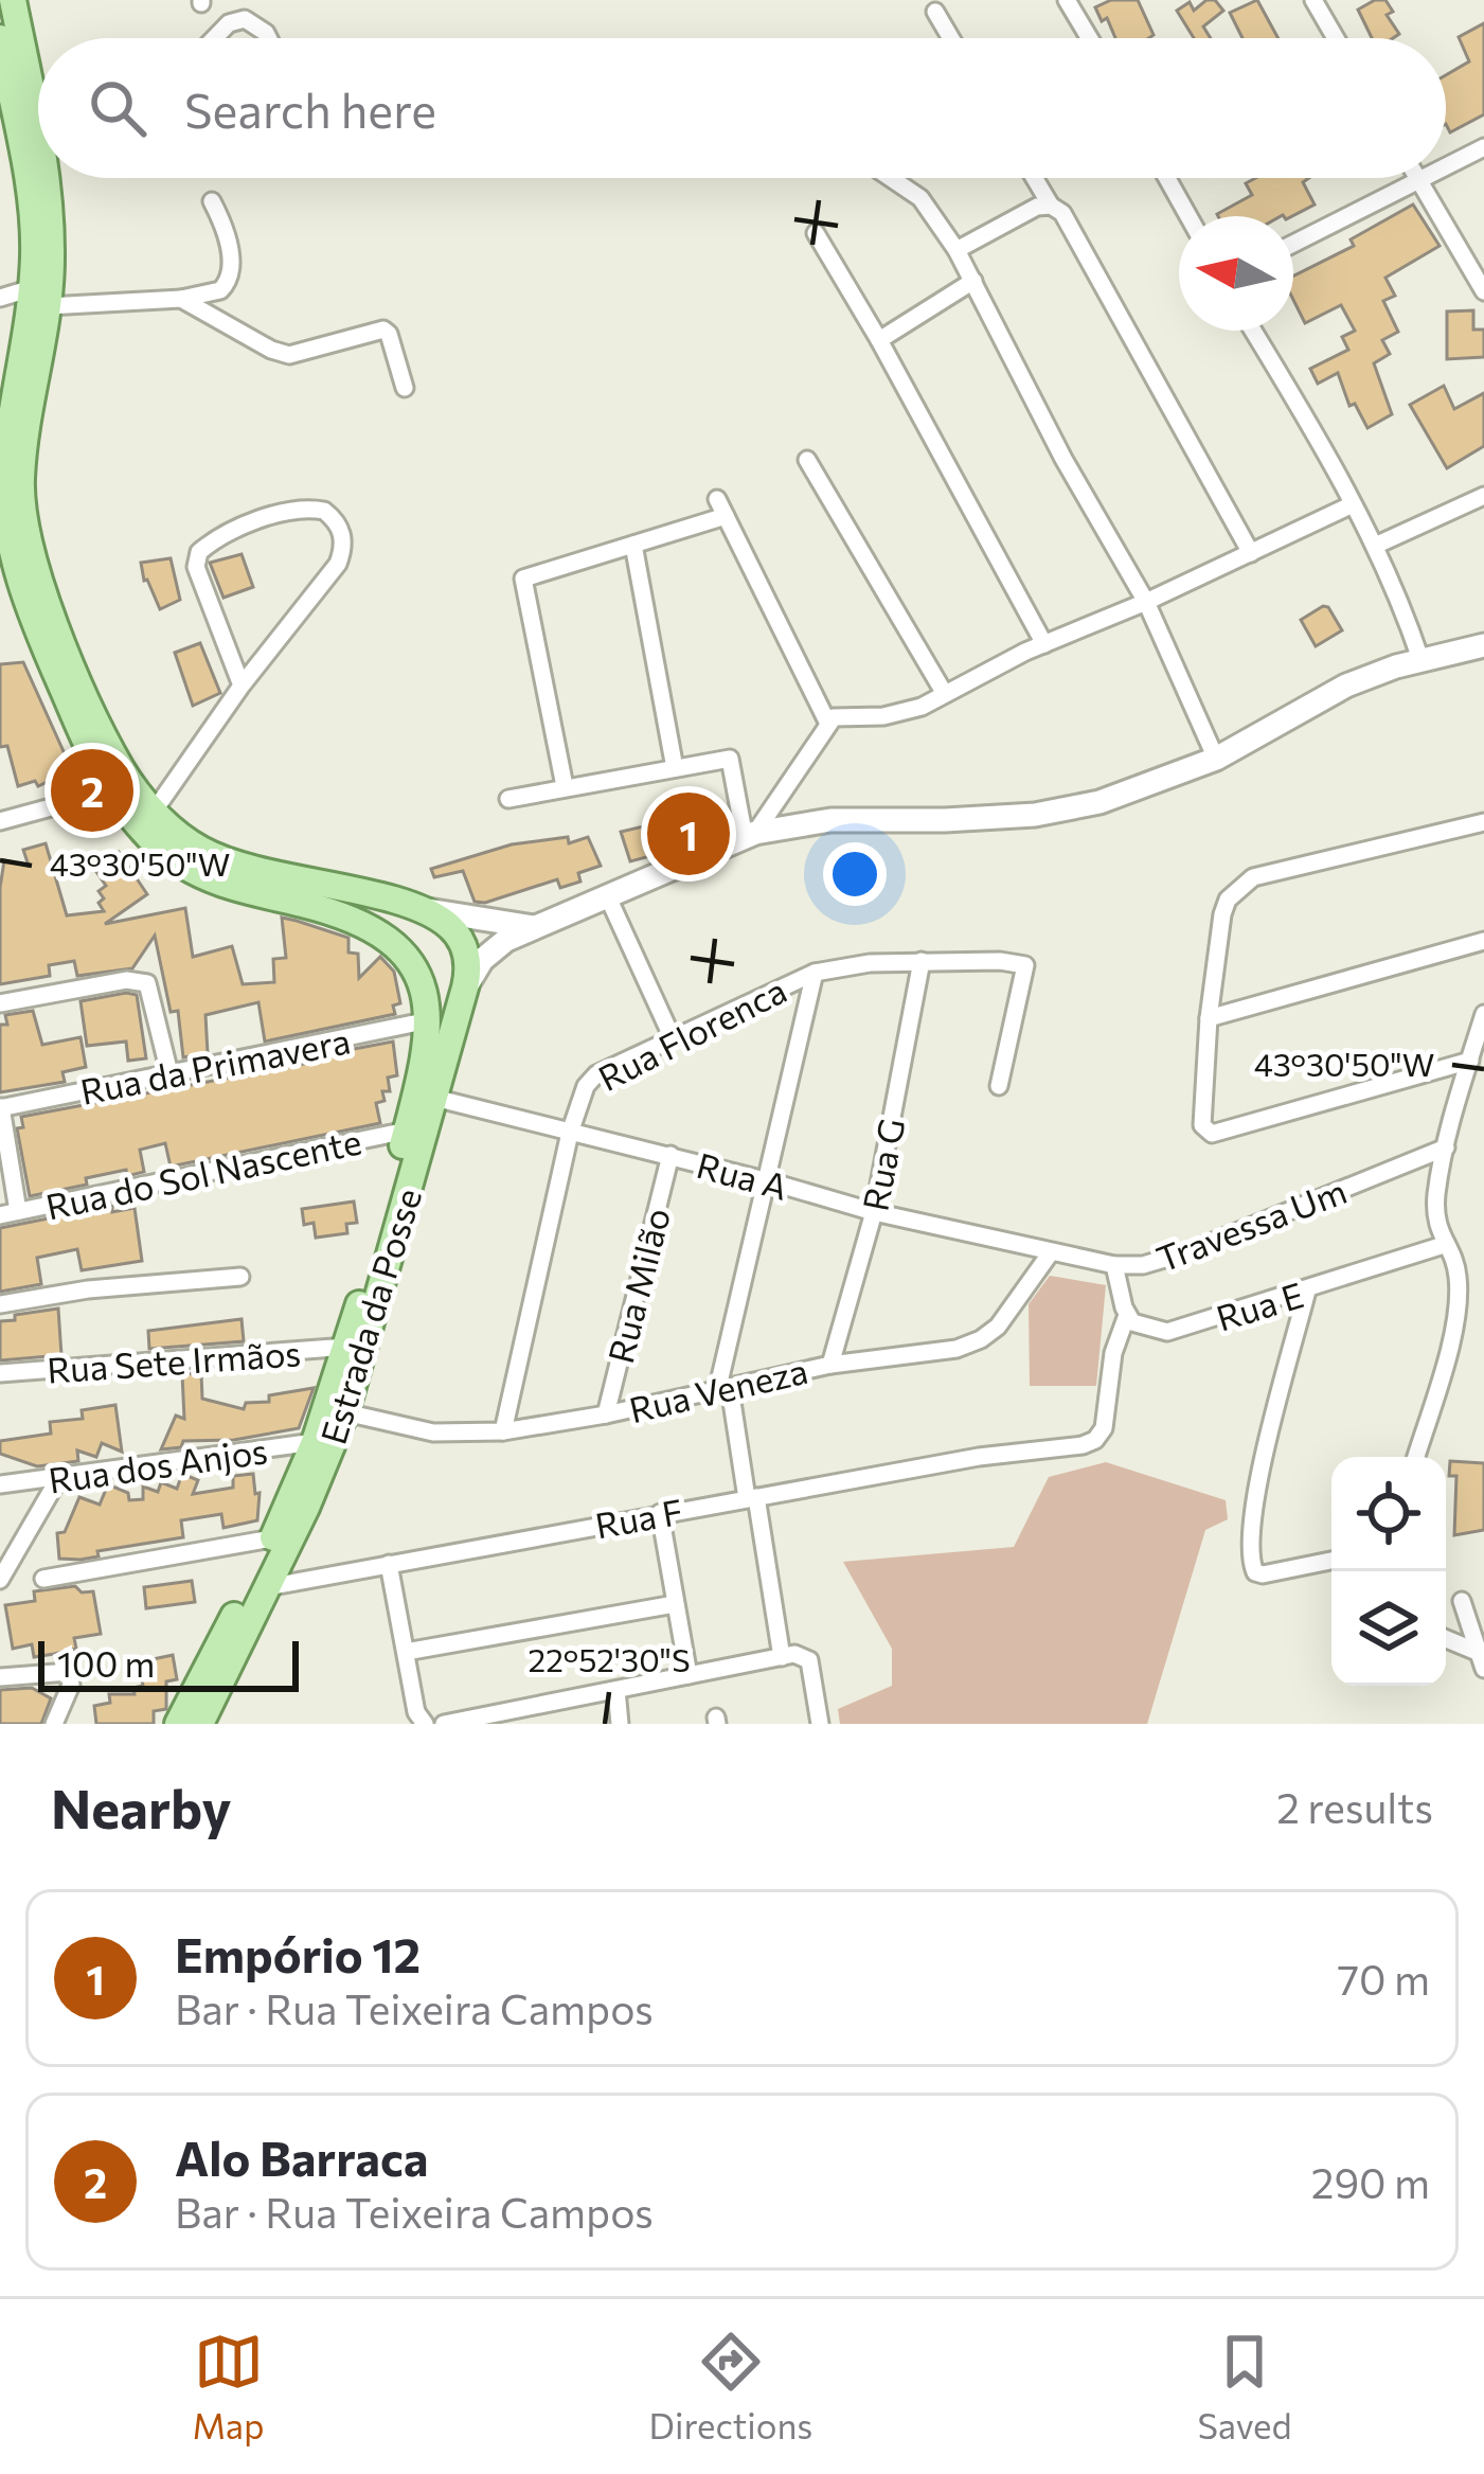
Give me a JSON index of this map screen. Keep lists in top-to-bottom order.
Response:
{
  "streets": {
    "main road": ["Estrada da Posse"],
    "street": [
      "Rua Florenca",
      "Rua da Primavera",
      "Rua G",
      "Rua do Sol Nascente",
      "Rua A",
      "Travessa Um",
      "Rua Milão",
      "Rua E",
      "Rua Sete Irmãos",
      "Rua Veneza",
      "Rua dos Anjos",
      "Rua F"
    ]
  },
  "crossings": [
    ["Rua Florenca", "Rua G"],
    ["Rua Florenca", "Rua A"],
    ["Rua Florenca", "Rua Veneza"],
    ["Rua da Primavera", "Estrada da Posse"],
    ["Rua G", "Rua A"],
    ["Rua G", "Rua Veneza"],
    ["Rua do Sol Nascente", "Estrada da Posse"],
    ["Rua A", "Travessa Um"],
    ["Rua A", "Rua Milão"],
    ["Rua A", "Estrada da Posse"],
    ["Rua A", "Rua Veneza"],
    ["Travessa Um", "Rua Veneza"],
    ["Rua Milão", "Rua Veneza"],
    ["Rua E", "Rua F"],
    ["Estrada da Posse", "Rua Sete Irmãos"],
    ["Estrada da Posse", "Rua Veneza"],
    ["Estrada da Posse", "Rua dos Anjos"],
    ["Estrada da Posse", "Rua F"]
  ],
  "scale_bar": "100 m",
  "north": "left",
  "page": {
    "search": "Search here",
    "pins": ["2", "1"],
    "scale": "100 m",
    "heading": ["Nearby", "2 results"],
    "list": [
      {
        "mark": "1",
        "name": "Empório 12",
        "note": "Bar · Rua Teixeira Campos",
        "value": "70 m"
      },
      {
        "mark": "2",
        "name": "Alo Barraca",
        "note": "Bar · Rua Teixeira Campos",
        "value": "290 m"
      }
    ],
    "nav": ["Map", "Directions", "Saved"]
  },
  "coordinates": ["43°30'50\"W", "22°52'30\"S"]
}
